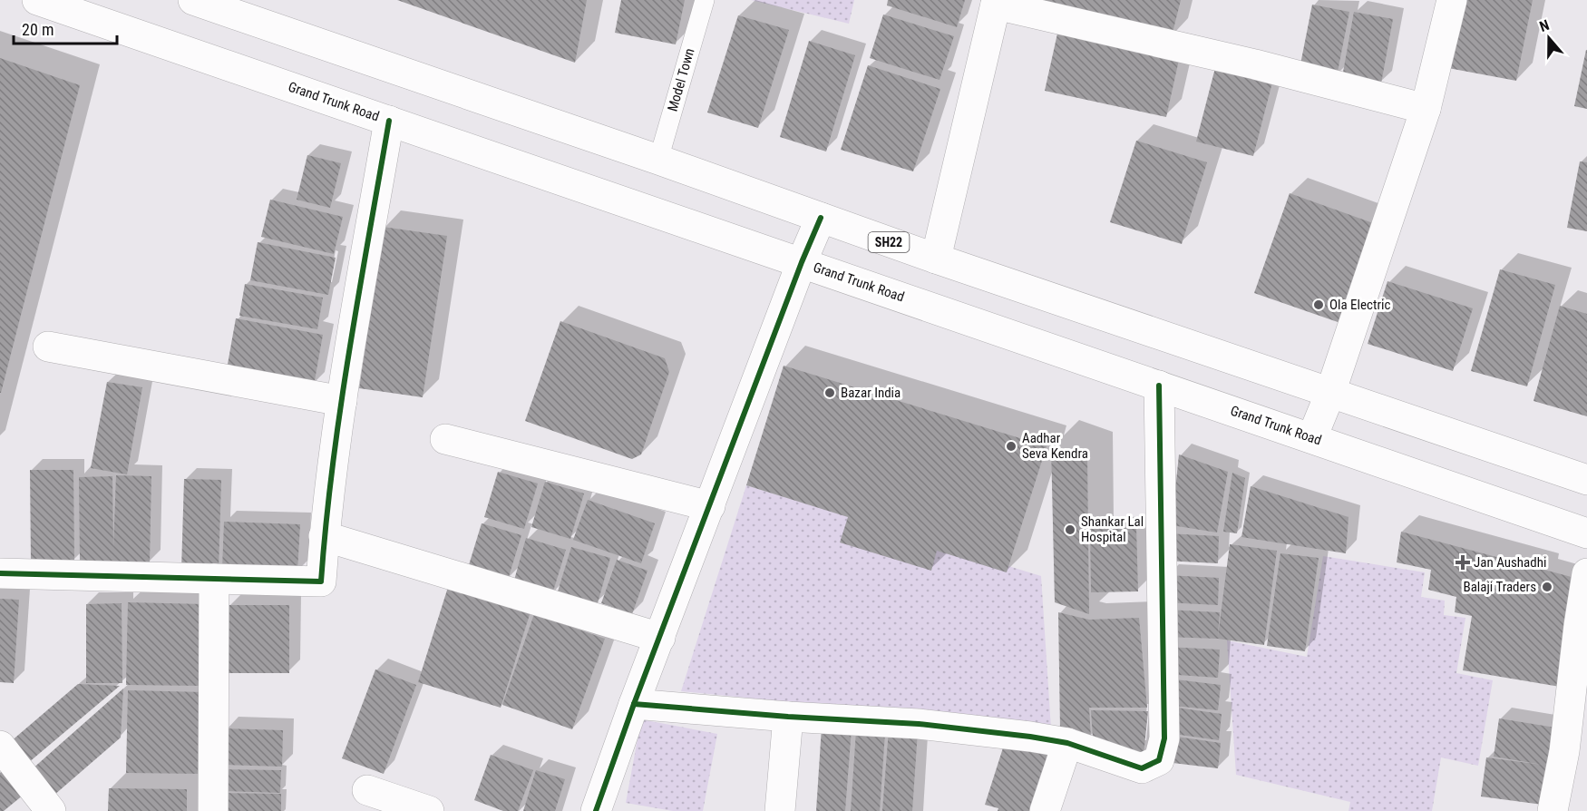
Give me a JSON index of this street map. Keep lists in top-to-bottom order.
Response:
{
  "streets": {
    "main road": ["Grand Trunk Road", "SH22"],
    "lane": ["Model Town"]
  },
  "crossings": [
    ["Model Town", "SH22"]
  ],
  "places": {
    "other": [
      "Ola Electric",
      "Bazar India",
      "Aadhar Seva Kendra",
      "Shankar Lal Hospital",
      "Balaji Traders"
    ],
    "health": ["Jan Aushadhi"]
  },
  "scale_bar": "20 m",
  "north": "top"
}
